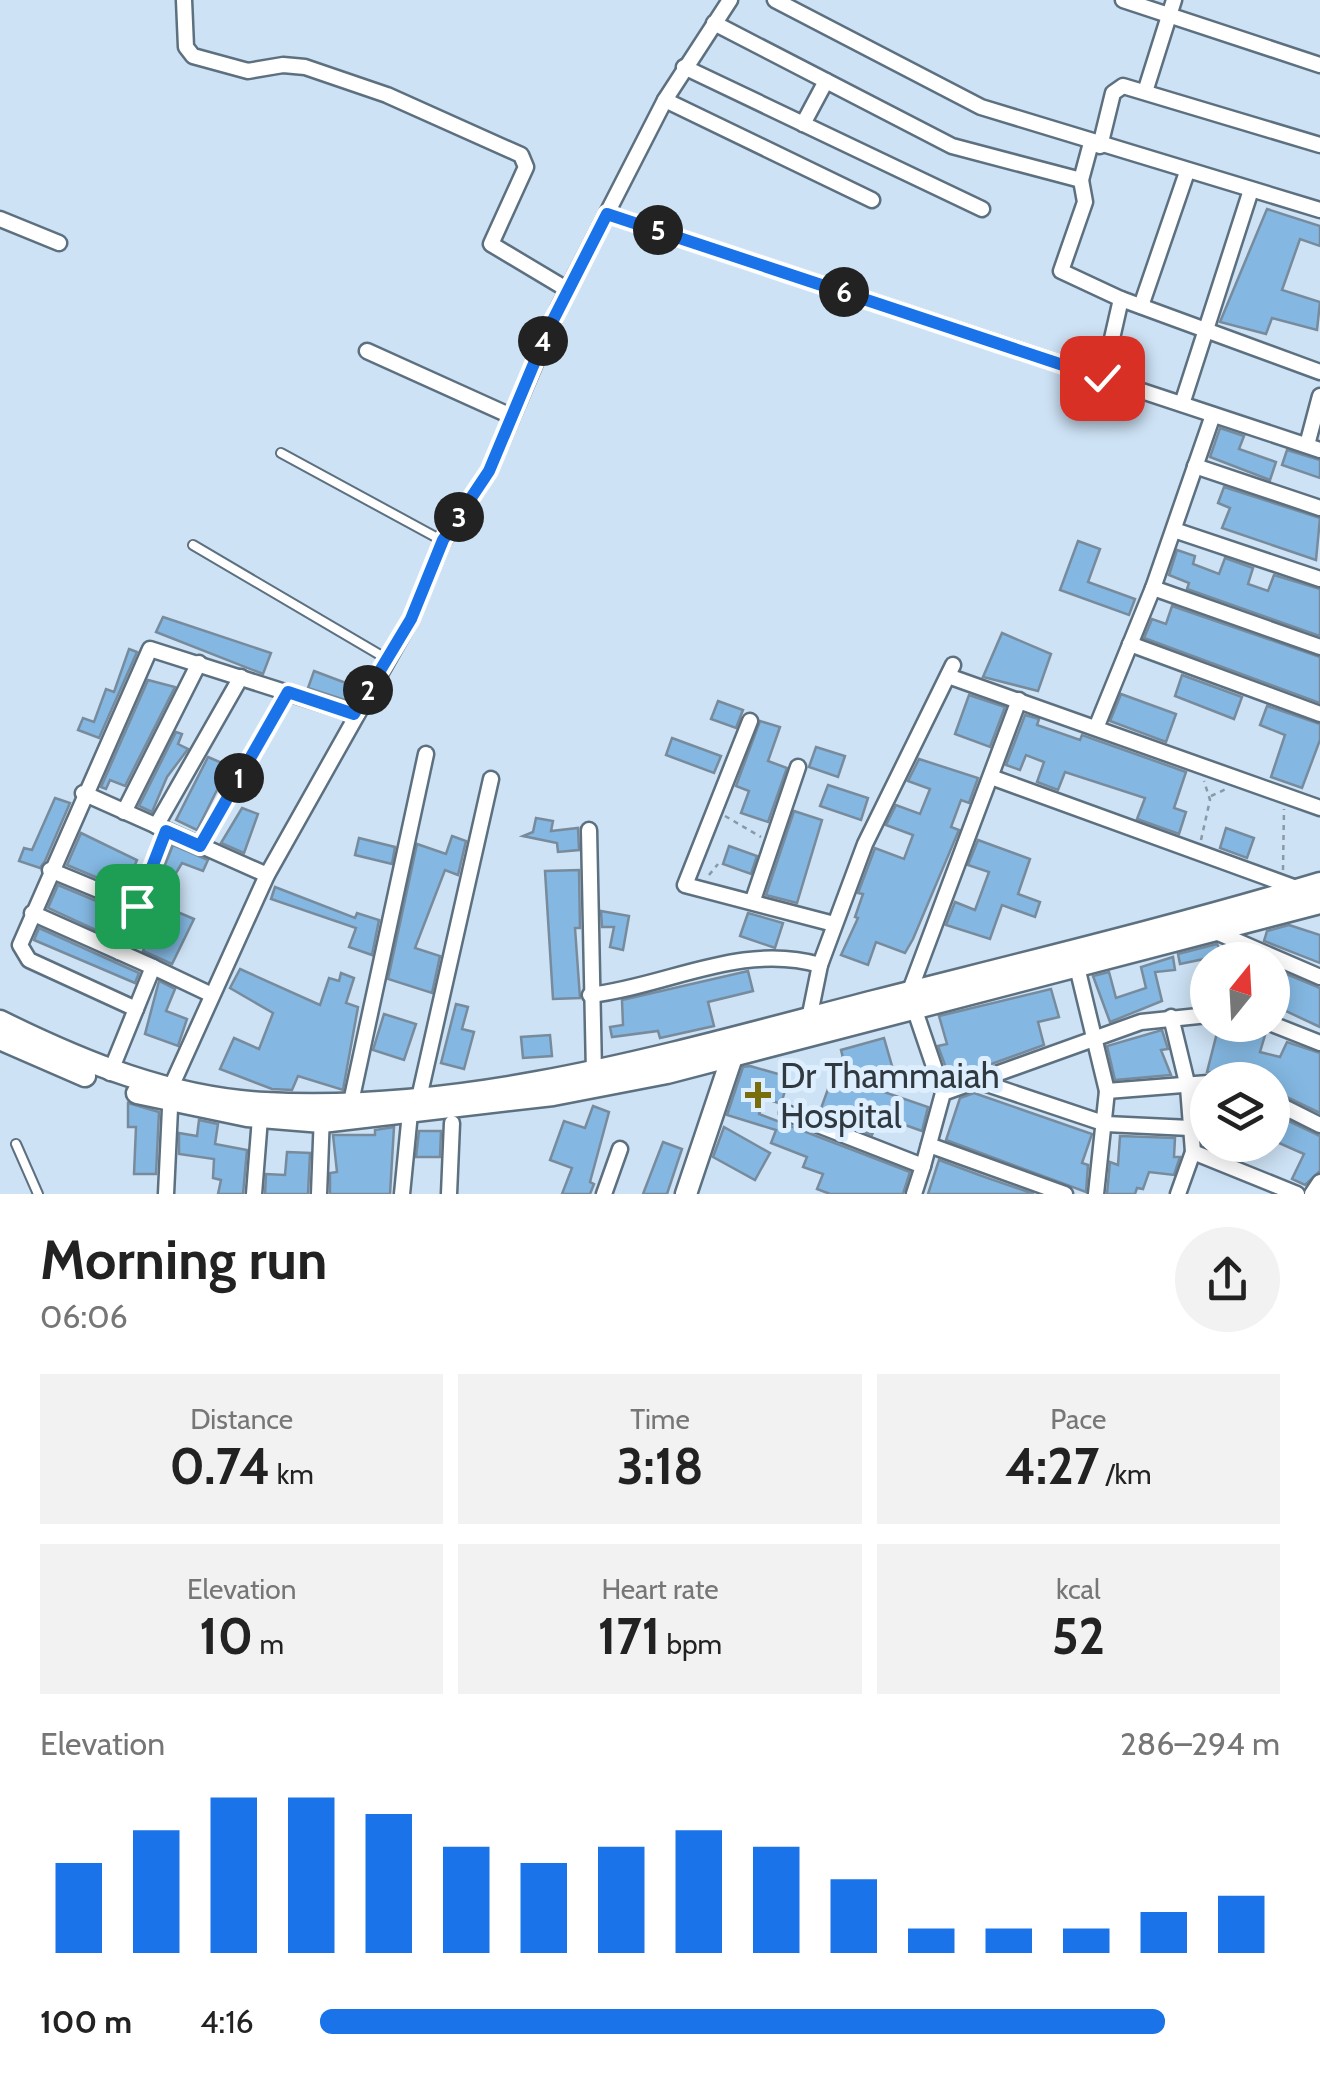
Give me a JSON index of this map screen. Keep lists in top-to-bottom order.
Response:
{
  "places": {
    "health": ["Dr Thammaiah Hospital"]
  },
  "north": "top",
  "page": {
    "pins": [
      "5",
      "6",
      "4",
      "3",
      "2",
      "1"
    ],
    "heading": ["Morning run", "06:06"],
    "stats": [
      ["Distance", "0.74 km"],
      ["Time", "3:18"],
      ["Pace", "4:27 /km"],
      ["Elevation", "10 m"],
      ["Heart rate", "171 bpm"],
      ["kcal", "52"]
    ],
    "chart": ["Elevation", "286–294 m"],
    "list": [
      {
        "name": "100 m",
        "note": "4:16"
      }
    ]
  }
}
